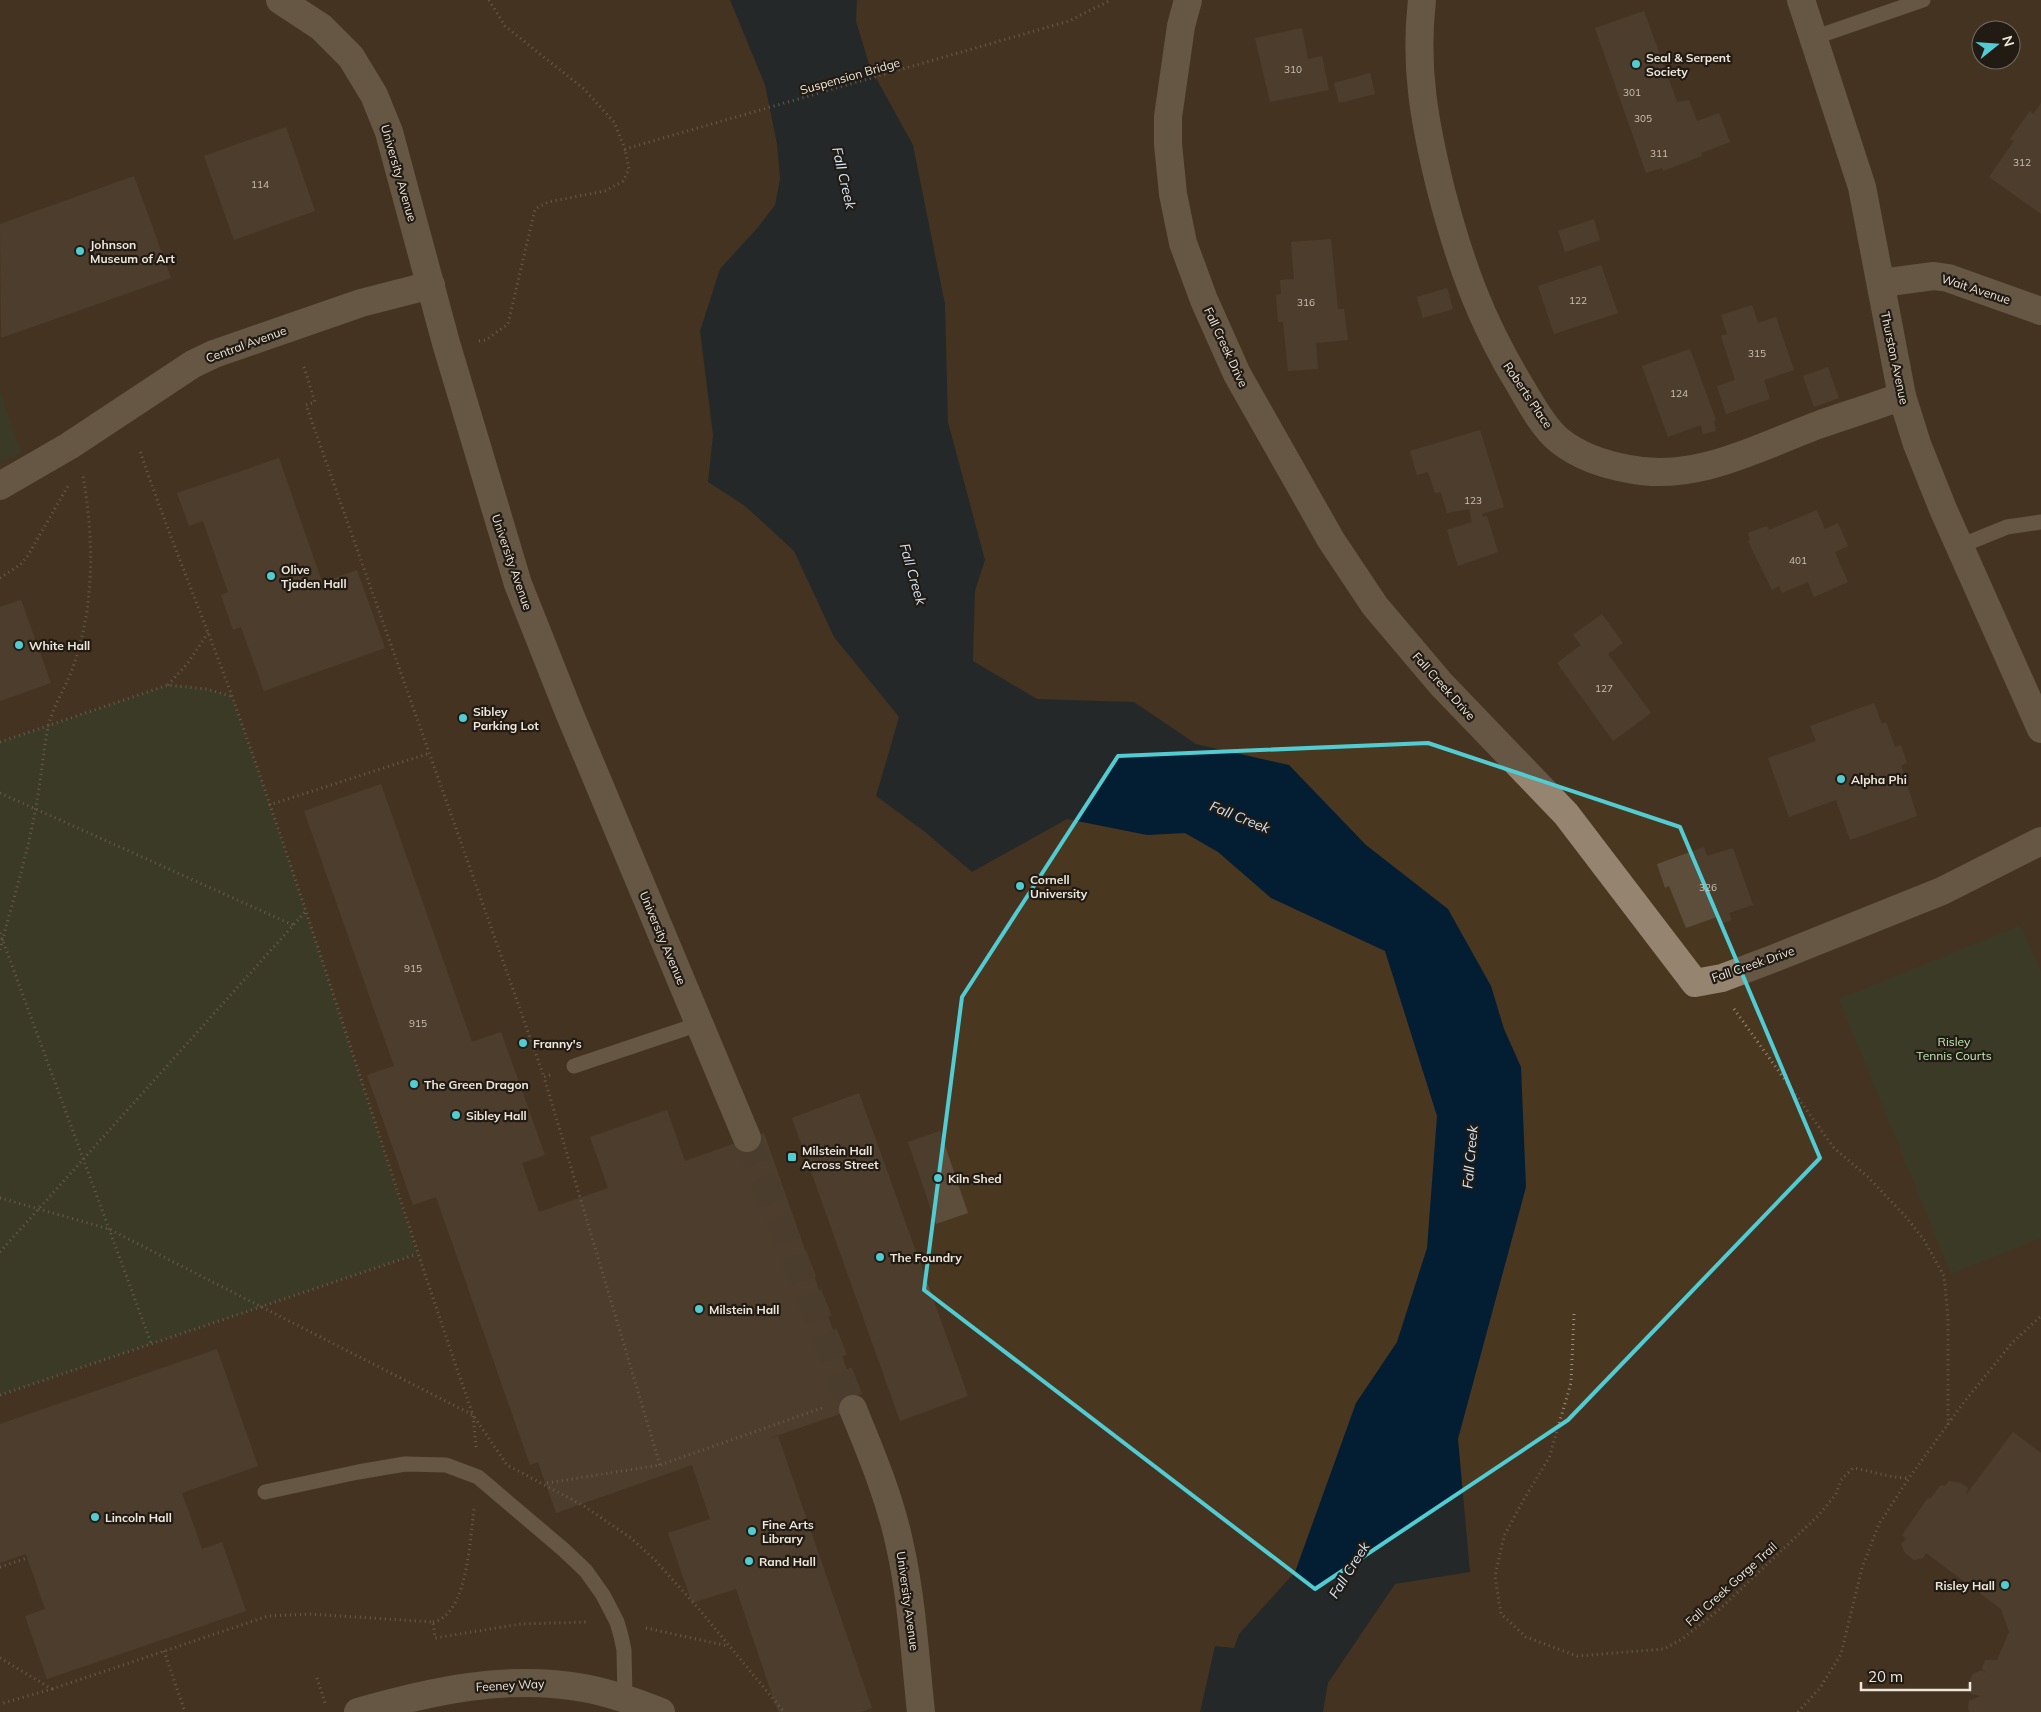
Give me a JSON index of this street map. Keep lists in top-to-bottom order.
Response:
{
  "streets": {
    "street": [
      "University Avenue",
      "Wait Avenue",
      "Central Avenue",
      "Fall Creek Drive",
      "Thurston Avenue",
      "Roberts Place",
      "Feeney Way"
    ],
    "path": ["Suspension Bridge", "Fall Creek Gorge Trail"]
  },
  "crossings": [
    ["University Avenue", "Central Avenue"],
    ["Wait Avenue", "Thurston Avenue"],
    ["Thurston Avenue", "Roberts Place"]
  ],
  "water": ["Fall Creek"],
  "parks": ["Risley Tennis Courts"],
  "places": {
    "other": [
      "Seal & Serpent Society",
      "Johnson Museum of Art",
      "Olive Tjaden Hall",
      "White Hall",
      "Sibley Parking Lot",
      "Alpha Phi",
      "Cornell University",
      "Franny's",
      "The Green Dragon",
      "Sibley Hall",
      "Kiln Shed",
      "The Foundry",
      "Milstein Hall",
      "Lincoln Hall",
      "Fine Arts Library",
      "Rand Hall",
      "Risley Hall"
    ],
    "transit": ["Milstein Hall Across Street"]
  },
  "house_numbers": [
    "310",
    "301",
    "305",
    "311",
    "312",
    "114",
    "122",
    "316",
    "315",
    "124",
    "123",
    "401",
    "127",
    "326",
    "915",
    "915"
  ],
  "scale_bar": "20 m",
  "north": "right"
}
